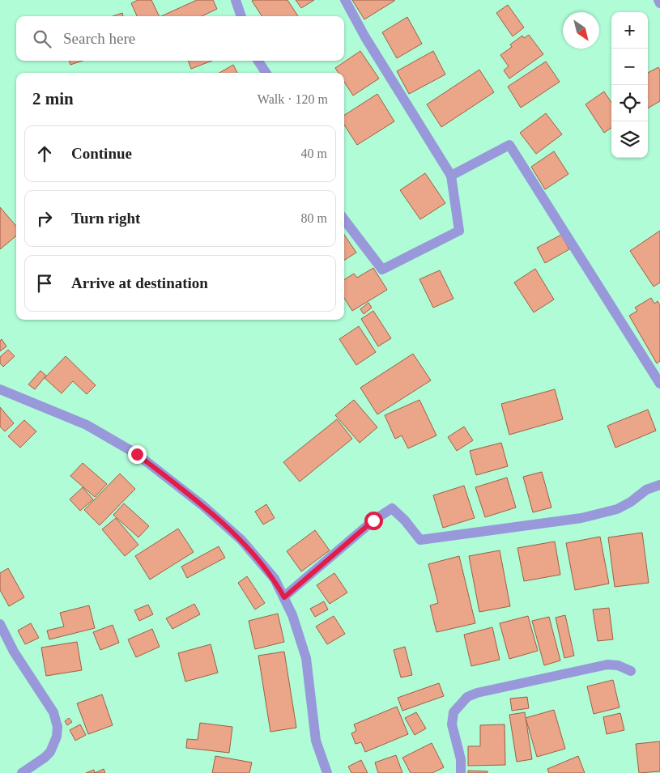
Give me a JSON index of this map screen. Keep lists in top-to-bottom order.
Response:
{
  "north": "bottom right",
  "page": {
    "map_buttons": ["+", "−"],
    "search": "Search here",
    "heading": ["2 min", "Walk · 120 m"],
    "list": [
      ["Continue", "40 m"],
      ["Turn right", "80 m"],
      "Arrive at destination"
    ]
  }
}
